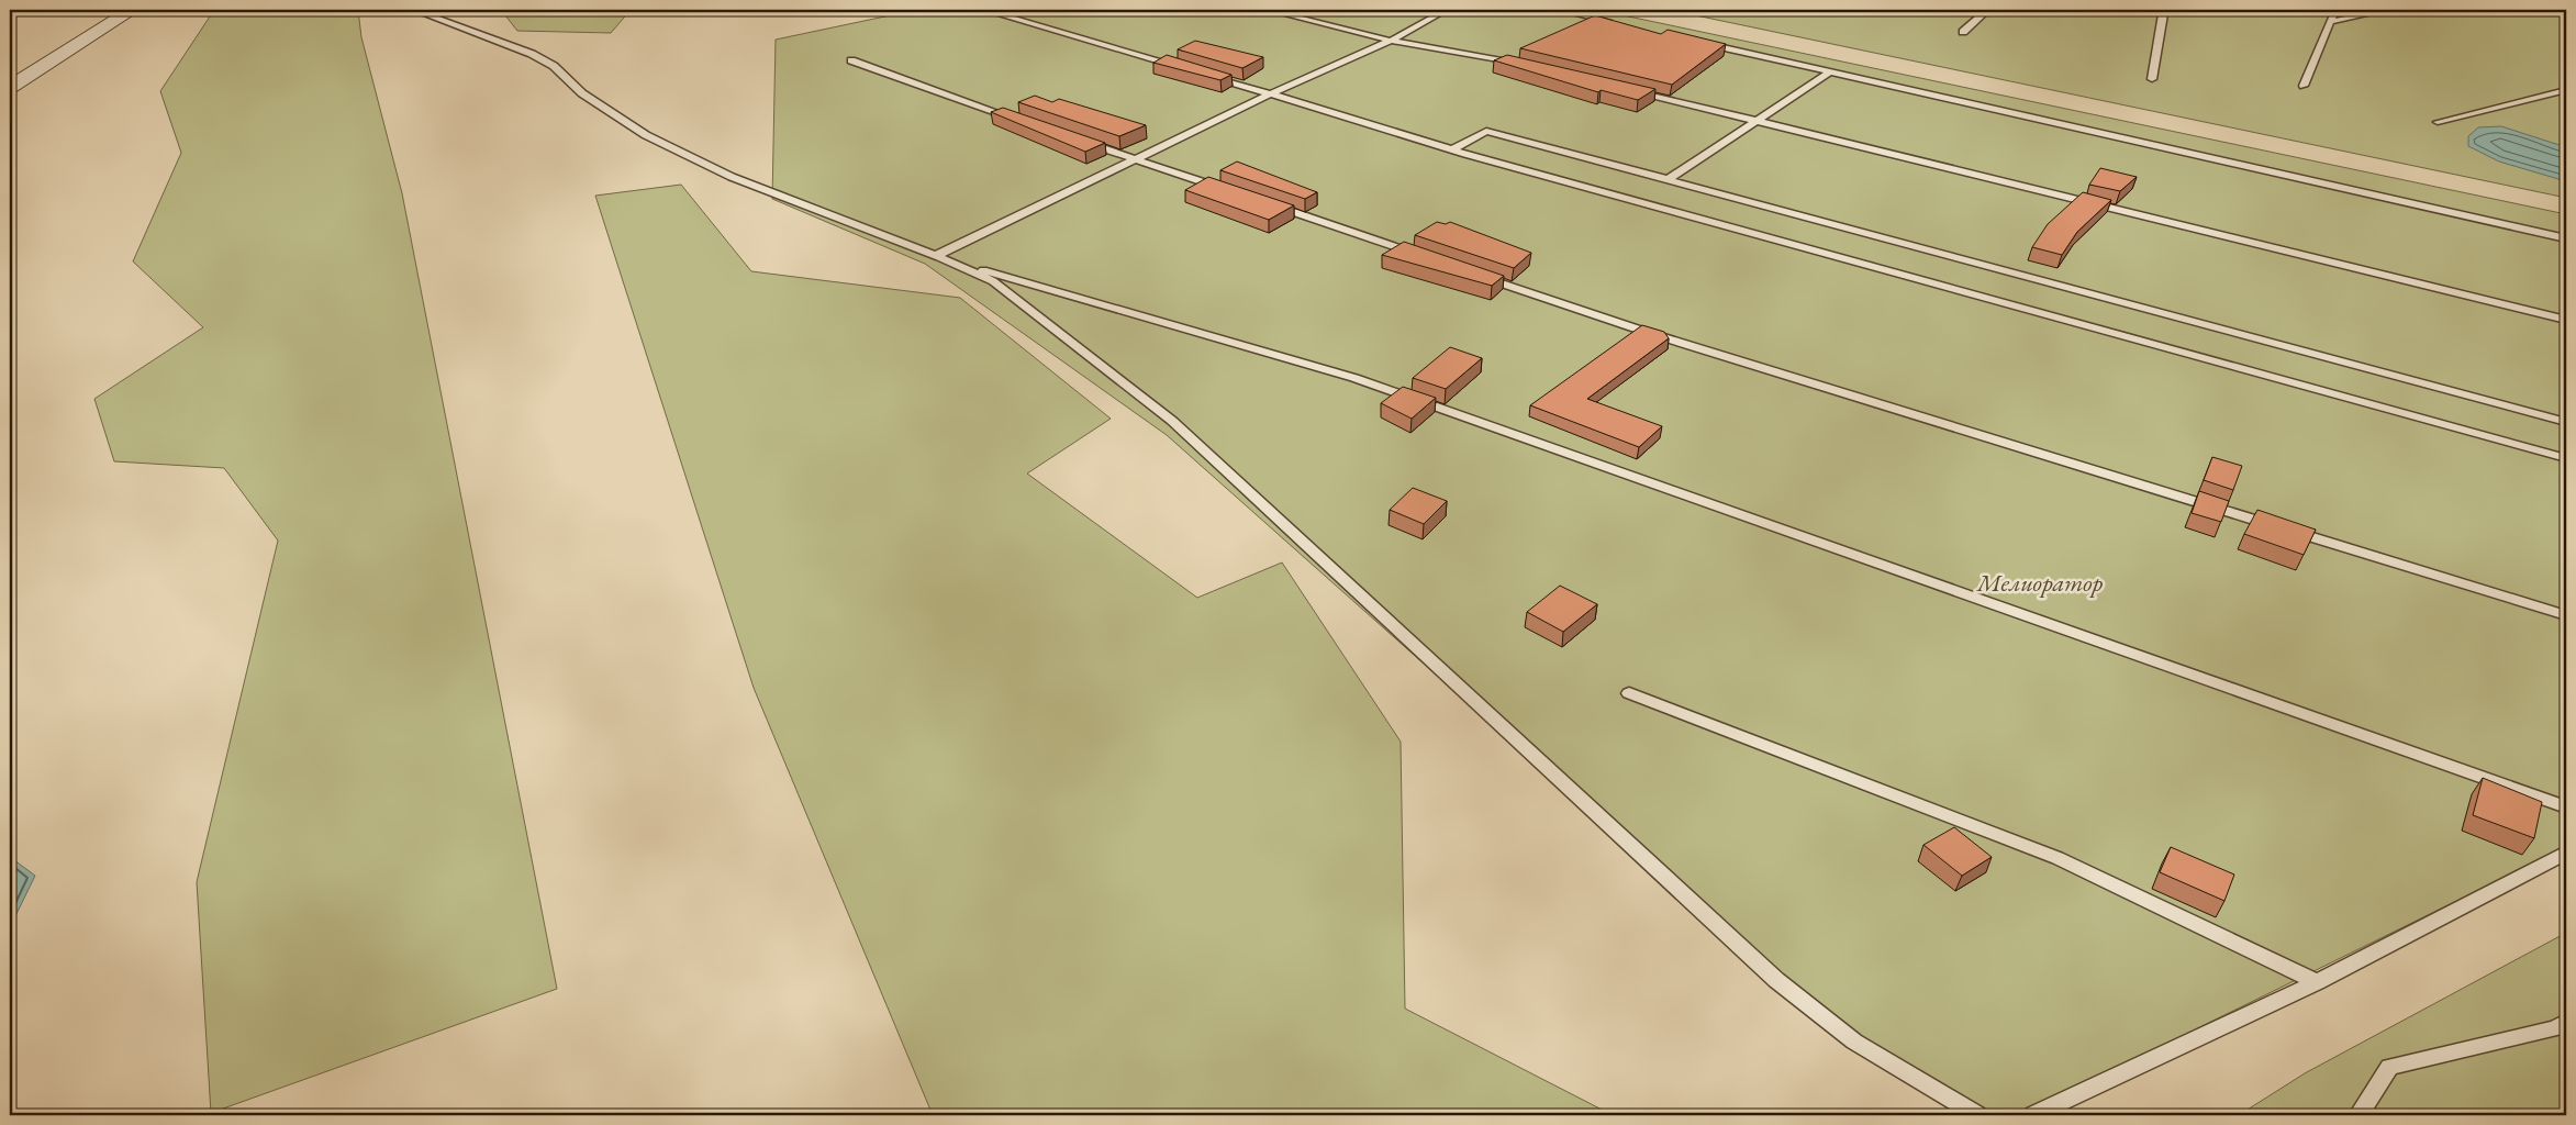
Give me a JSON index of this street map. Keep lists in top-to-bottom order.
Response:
{
  "parks": ["Мелиоратор"]
}
